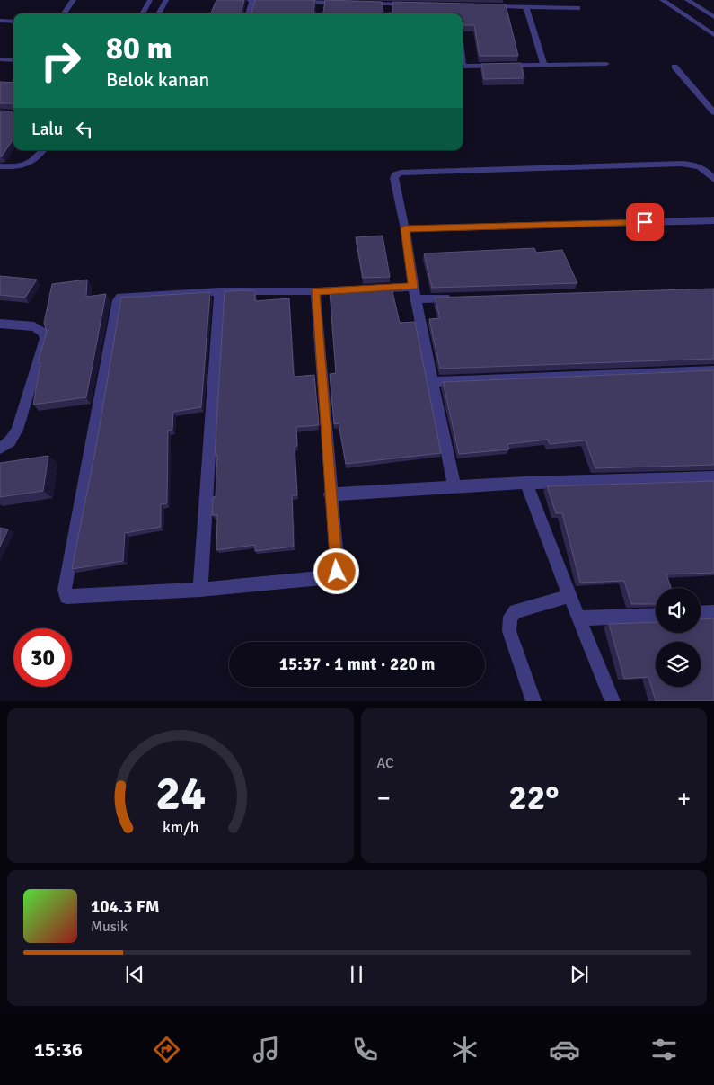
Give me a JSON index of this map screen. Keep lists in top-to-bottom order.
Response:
{
  "page": {
    "turn": ["80 m", "Belok kanan"],
    "then": "Lalu",
    "limit": "30",
    "trip": "15:37 · 1 mnt · 220 m",
    "tile": "AC",
    "heat": ["−", "22°", "+"],
    "song": ["104.3 FM", "Musik"],
    "tabs": "15:36",
    "gauge": ["24", "km/h"]
  }
}
